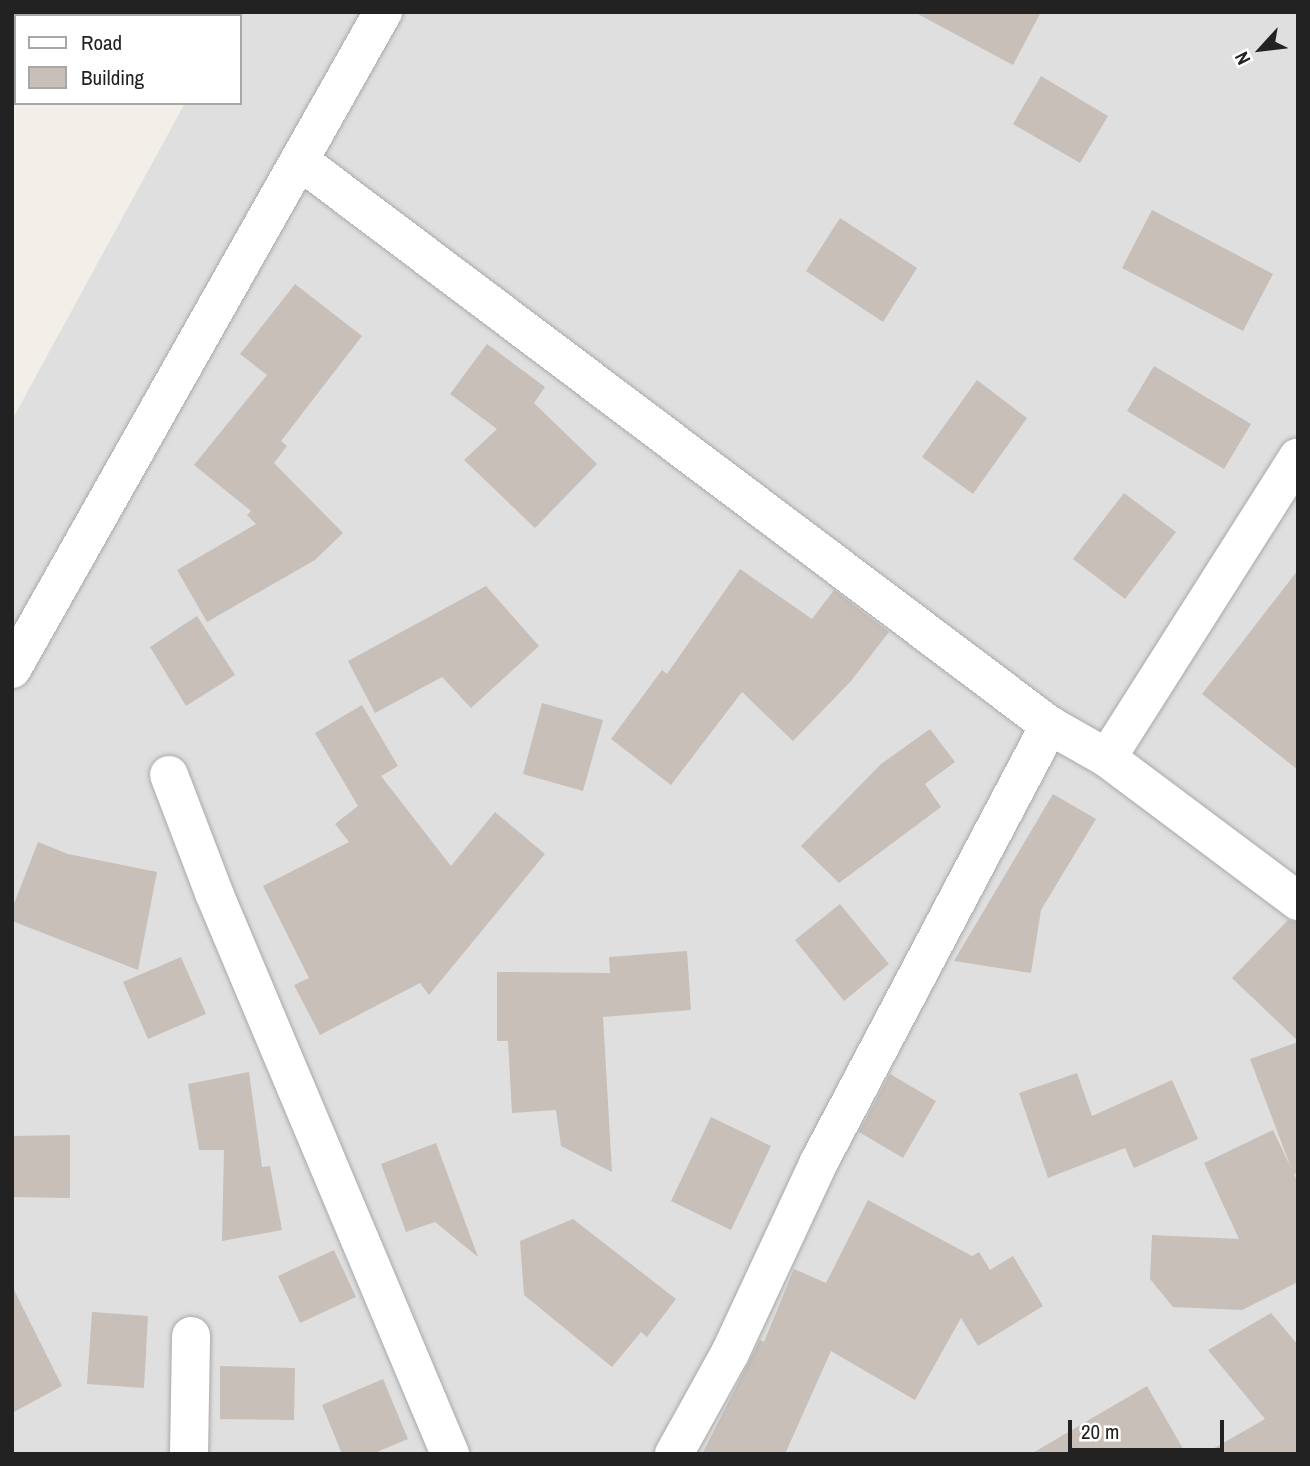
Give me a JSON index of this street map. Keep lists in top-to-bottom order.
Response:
{
  "legend": ["Road", "Building"],
  "scale_bar": "20 m",
  "north": "bottom left"
}
